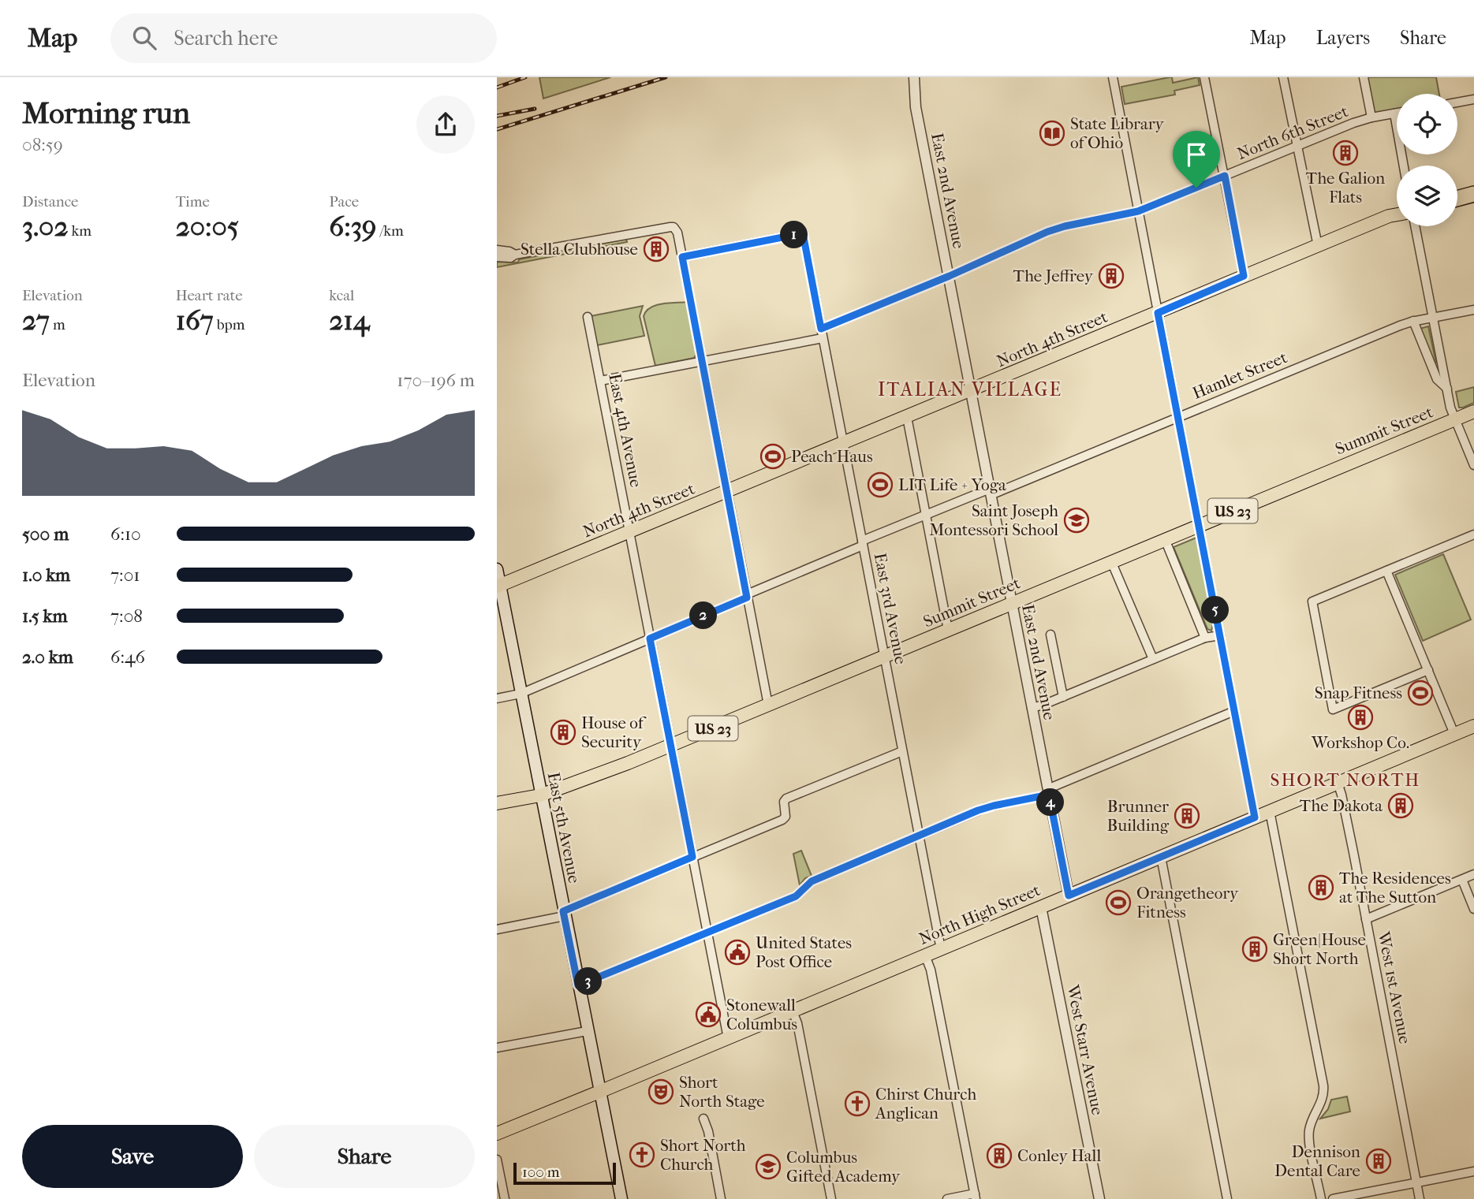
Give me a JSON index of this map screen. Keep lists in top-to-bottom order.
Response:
{
  "streets": {
    "main road": [
      "North 4th Street",
      "Summit Street",
      "US 23",
      "East 5th Avenue",
      "North High Street"
    ],
    "street": [
      "North 6th Street",
      "East 2nd Avenue",
      "Hamlet Street",
      "East 4th Avenue",
      "East 3rd Avenue",
      "West 1st Avenue",
      "West Starr Avenue"
    ]
  },
  "crossings": [
    ["North 6th Street", "East 2nd Avenue"],
    ["North 6th Street", "East 4th Avenue"],
    ["North 6th Street", "East 3rd Avenue"],
    ["East 2nd Avenue", "North 4th Street"],
    ["East 2nd Avenue", "Hamlet Street"],
    ["East 2nd Avenue", "Summit Street"],
    ["East 2nd Avenue", "North High Street"],
    ["North 4th Street", "East 4th Avenue"],
    ["North 4th Street", "East 3rd Avenue"],
    ["North 4th Street", "East 5th Avenue"],
    ["Hamlet Street", "East 4th Avenue"],
    ["Hamlet Street", "East 3rd Avenue"],
    ["Hamlet Street", "East 5th Avenue"],
    ["East 4th Avenue", "Summit Street"],
    ["East 4th Avenue", "North High Street"],
    ["Summit Street", "US 23"],
    ["Summit Street", "East 3rd Avenue"],
    ["Summit Street", "East 5th Avenue"],
    ["East 3rd Avenue", "North High Street"],
    ["East 5th Avenue", "North High Street"],
    ["North High Street", "West 1st Avenue"],
    ["North High Street", "West Starr Avenue"]
  ],
  "districts": ["ITALIAN VILLAGE", "SHORT NORTH"],
  "places": {
    "library": ["State Library of Ohio"],
    "building": [
      "The Galion Flats",
      "Stella Clubhouse",
      "The Jeffrey",
      "Workshop Co.",
      "House of Security",
      "The Dakota",
      "Brunner Building",
      "The Residences at The Sutton",
      "Green|House Short North",
      "Conley Hall",
      "Dennison Dental Care"
    ],
    "sports": [
      "Peach Haus",
      "LIT Life + Yoga",
      "Snap Fitness",
      "Orangetheory Fitness"
    ],
    "school or university": ["Saint Joseph Montessori School", "Columbus Gifted Academy"],
    "public building": ["United States Post Office", "Stonewall Columbus"],
    "theatre": ["Short North Stage"],
    "church": ["Chirst Church Anglican", "Short North Church"]
  },
  "scale_bar": "100 m",
  "page": {
    "header": "Map",
    "search": "Search here",
    "nav": ["Map", "Layers", "Share"],
    "heading": ["Morning run", "08:59"],
    "stats": [
      ["Distance", "3.02 km"],
      ["Time", "20:05"],
      ["Pace", "6:39 /km"],
      ["Elevation", "27 m"],
      ["Heart rate", "167 bpm"],
      ["kcal", "214"]
    ],
    "pins": [
      "1",
      "5",
      "2",
      "4",
      "3"
    ],
    "chart": ["Elevation", "170–196 m"],
    "list": [
      {
        "name": "500 m",
        "note": "6:10"
      },
      {
        "name": "1.0 km",
        "note": "7:01"
      },
      {
        "name": "1.5 km",
        "note": "7:08"
      },
      {
        "name": "2.0 km",
        "note": "6:46"
      }
    ],
    "buttons": ["Save", "Share"],
    "scale": "100 m"
  }
}
